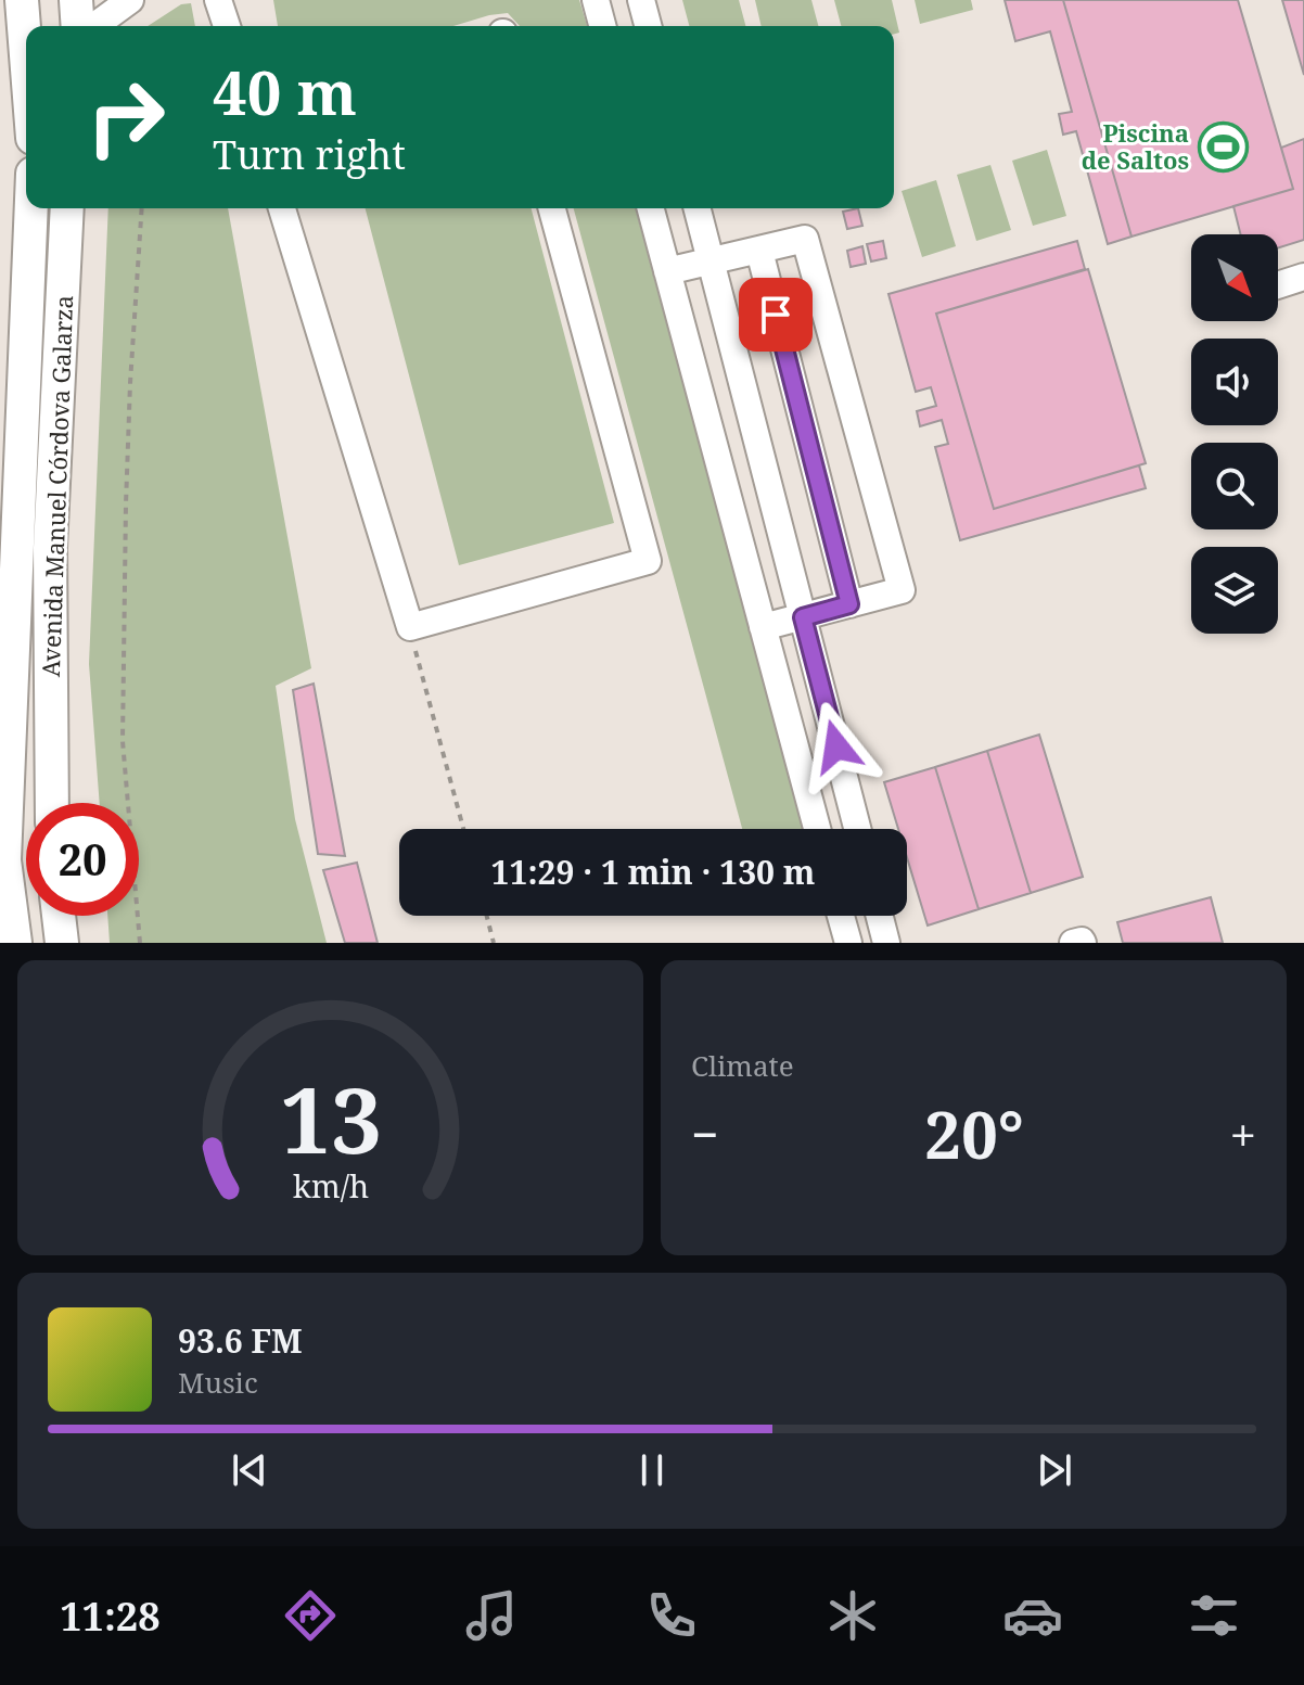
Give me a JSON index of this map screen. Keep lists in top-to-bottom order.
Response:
{
  "streets": {
    "main road": ["Avenida Manuel Córdova Galarza"]
  },
  "places": {
    "sports": ["Piscina de Saltos"]
  },
  "north": "bottom right",
  "page": {
    "turn": ["40 m", "Turn right"],
    "limit": "20",
    "trip": "11:29 · 1 min · 130 m",
    "tile": "Climate",
    "heat": ["−", "20°", "+"],
    "song": ["93.6 FM", "Music"],
    "tabs": "11:28",
    "gauge": ["13", "km/h"]
  }
}
